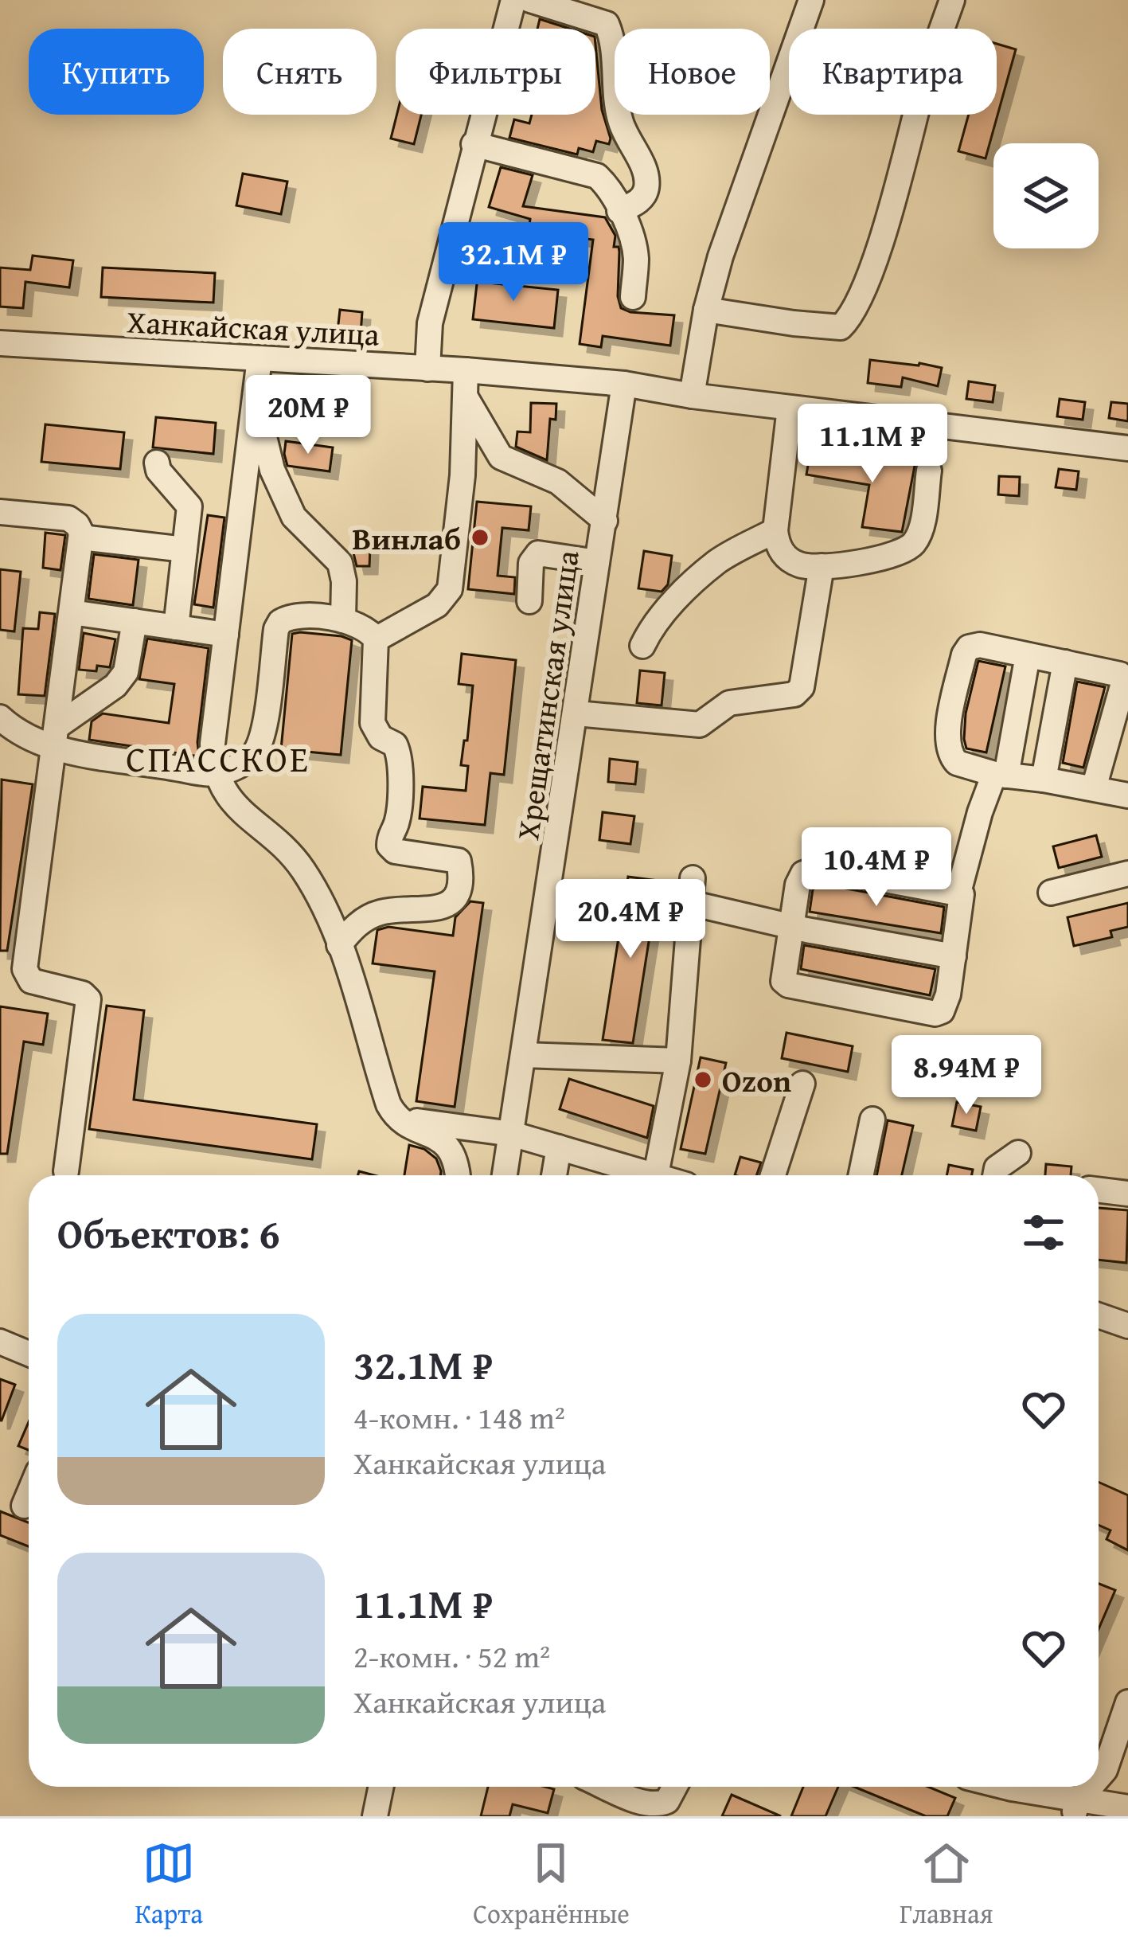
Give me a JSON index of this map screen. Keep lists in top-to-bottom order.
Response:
{
  "streets": {
    "street": ["Ханкайская улица", "Хрещатинская улица"]
  },
  "crossings": [
    ["Ханкайская улица", "Хрещатинская улица"]
  ],
  "districts": ["СПАССКОЕ"],
  "places": ["Винлаб", "Ozon"],
  "page": {
    "chip": [
      "Купить",
      "Снять",
      "Фильтры",
      "Новое",
      "Квартира"
    ],
    "price": [
      "32.1M ₽",
      "20M ₽",
      "11.1M ₽",
      "10.4M ₽",
      "20.4M ₽",
      "8.94M ₽"
    ],
    "heading": "Объектов: 6",
    "list": [
      {
        "name": "32.1M ₽",
        "note": "4-комн. · 148 m² · Ханкайская улица"
      },
      {
        "name": "11.1M ₽",
        "note": "2-комн. · 52 m² · Ханкайская улица"
      }
    ],
    "tabs": ["Карта", "Сохранённые", "Главная"]
  }
}
